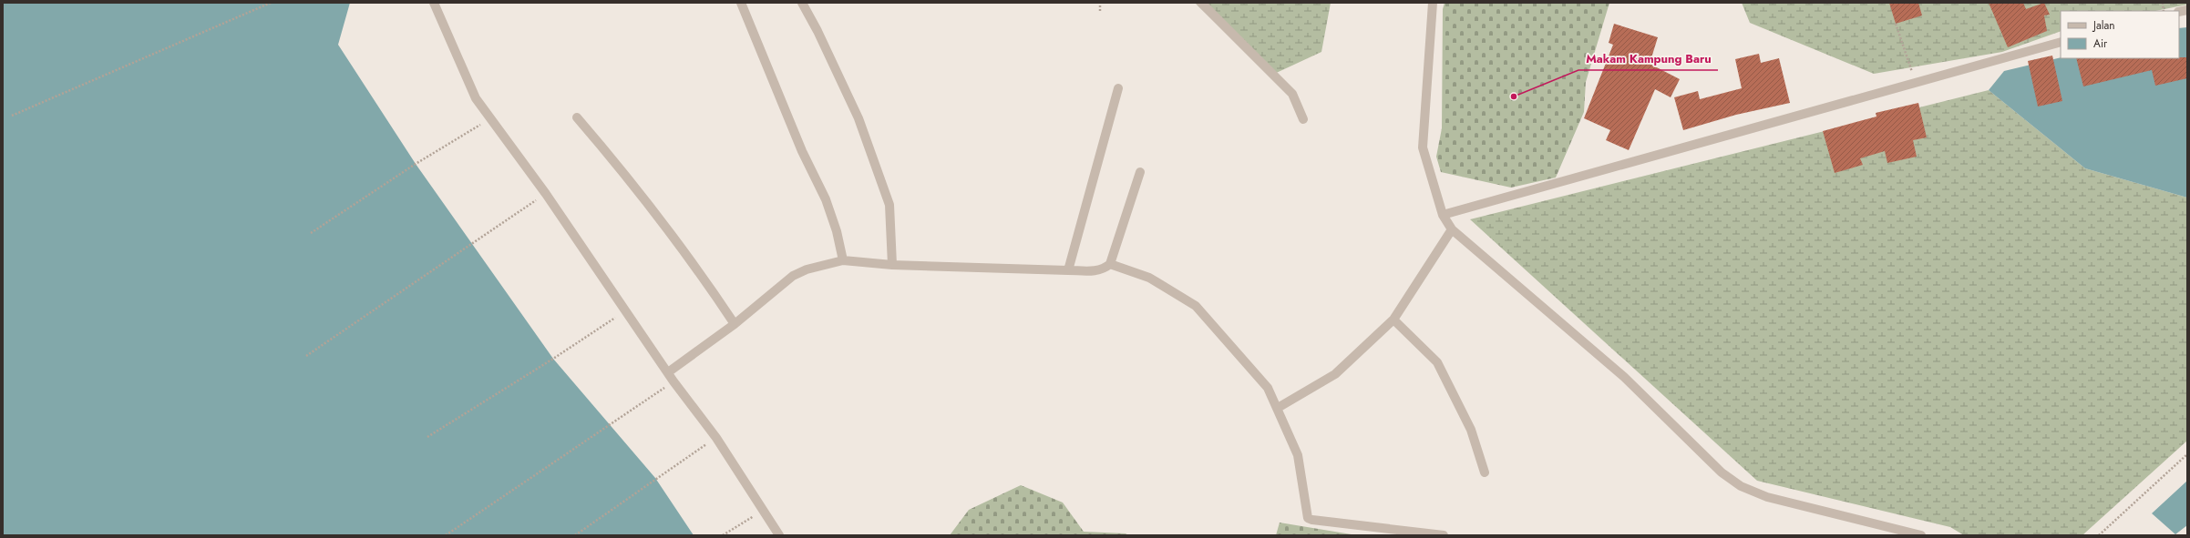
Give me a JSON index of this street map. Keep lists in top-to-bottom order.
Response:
{
  "places": ["Makam Kampung Baru"],
  "legend": ["Jalan", "Air"]
}
